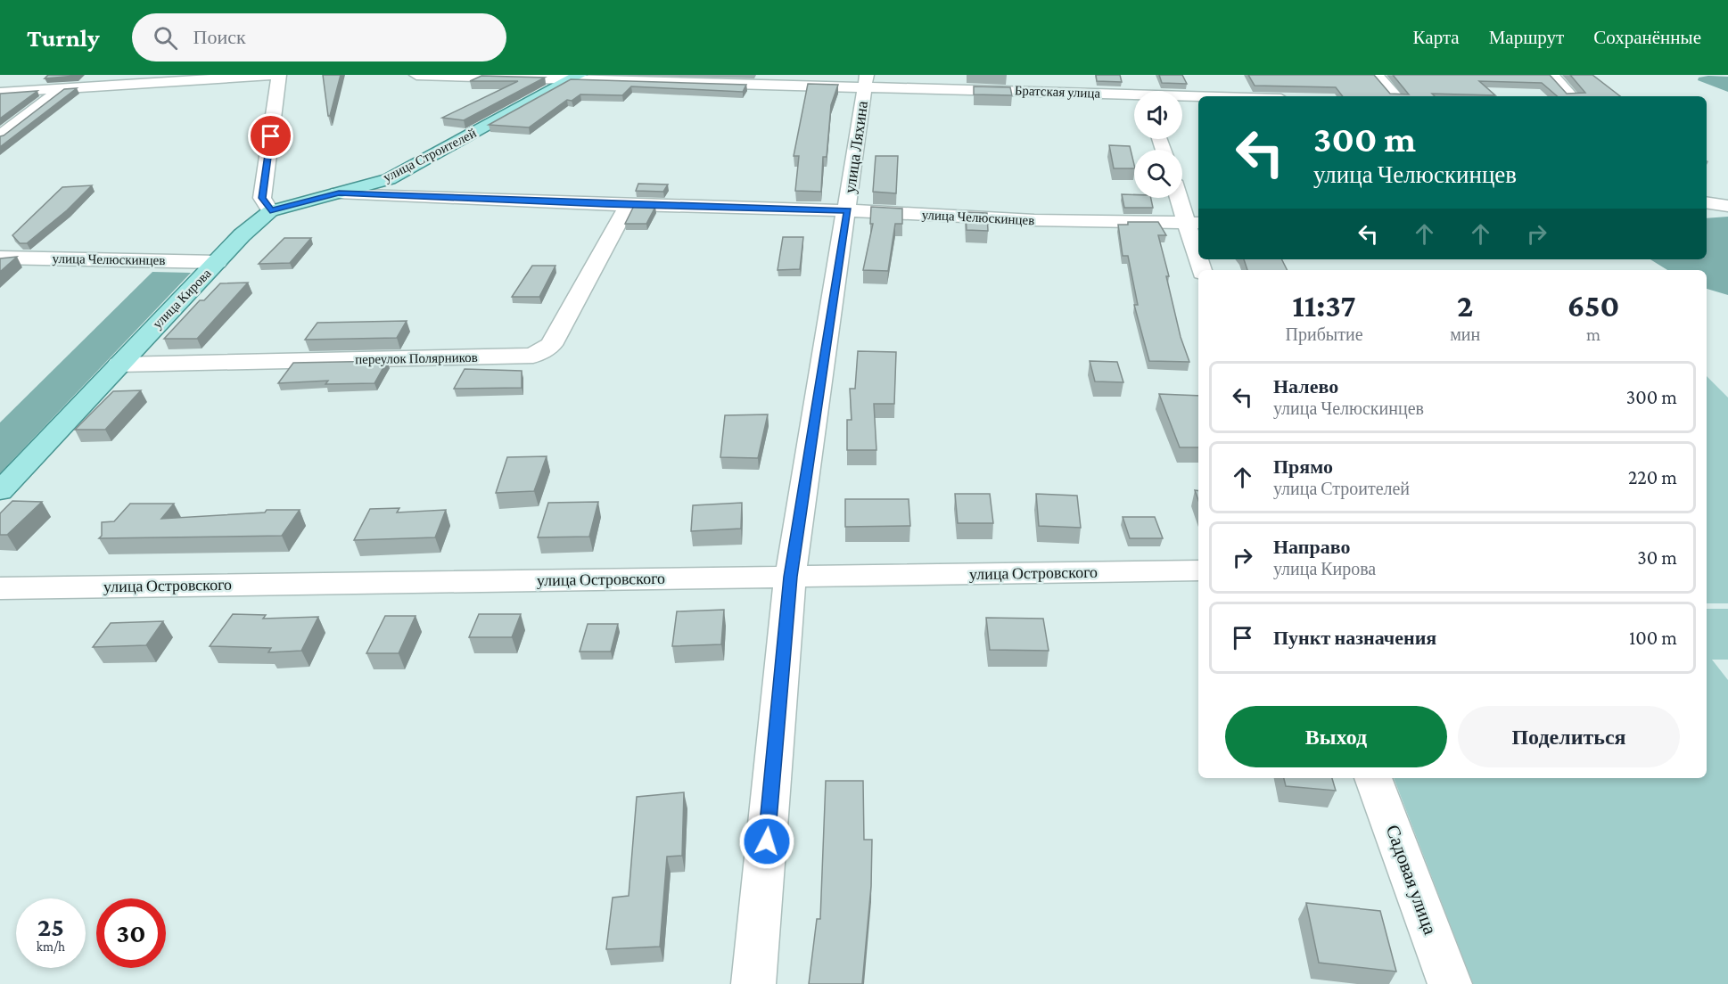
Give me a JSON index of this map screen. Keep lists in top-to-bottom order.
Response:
{
  "streets": {
    "main road": ["улица Строителей", "улица Кирова"],
    "street": [
      "Братская улица",
      "улица Ляхина",
      "улица Челюскинцев",
      "переулок Полярников",
      "улица Островского",
      "Садовая улица"
    ]
  },
  "crossings": [
    ["Братская улица", "улица Ляхина"],
    ["Братская улица", "улица Строителей"],
    ["улица Ляхина", "улица Челюскинцев"],
    ["улица Ляхина", "улица Островского"],
    ["улица Строителей", "улица Челюскинцев"],
    ["улица Строителей", "улица Кирова"],
    ["улица Челюскинцев", "улица Кирова"],
    ["улица Челюскинцев", "переулок Полярников"],
    ["улица Кирова", "переулок Полярников"]
  ],
  "page": {
    "header": "Turnly",
    "search": "Поиск",
    "nav": ["Карта", "Маршрут", "Сохранённые"],
    "turn": ["300 m", "улица Челюскинцев"],
    "eta": [
      "11:37",
      "Прибытие",
      "2",
      "мин",
      "650",
      "m"
    ],
    "list": [
      {
        "name": "Налево",
        "note": "улица Челюскинцев",
        "value": "300 m"
      },
      {
        "name": "Прямо",
        "note": "улица Строителей",
        "value": "220 m"
      },
      {
        "name": "Направо",
        "note": "улица Кирова",
        "value": "30 m"
      },
      {
        "name": "Пункт назначения",
        "value": "100 m"
      }
    ],
    "buttons": ["Выход", "Поделиться"],
    "speed": "25 km/h",
    "limit": "30"
  }
}
